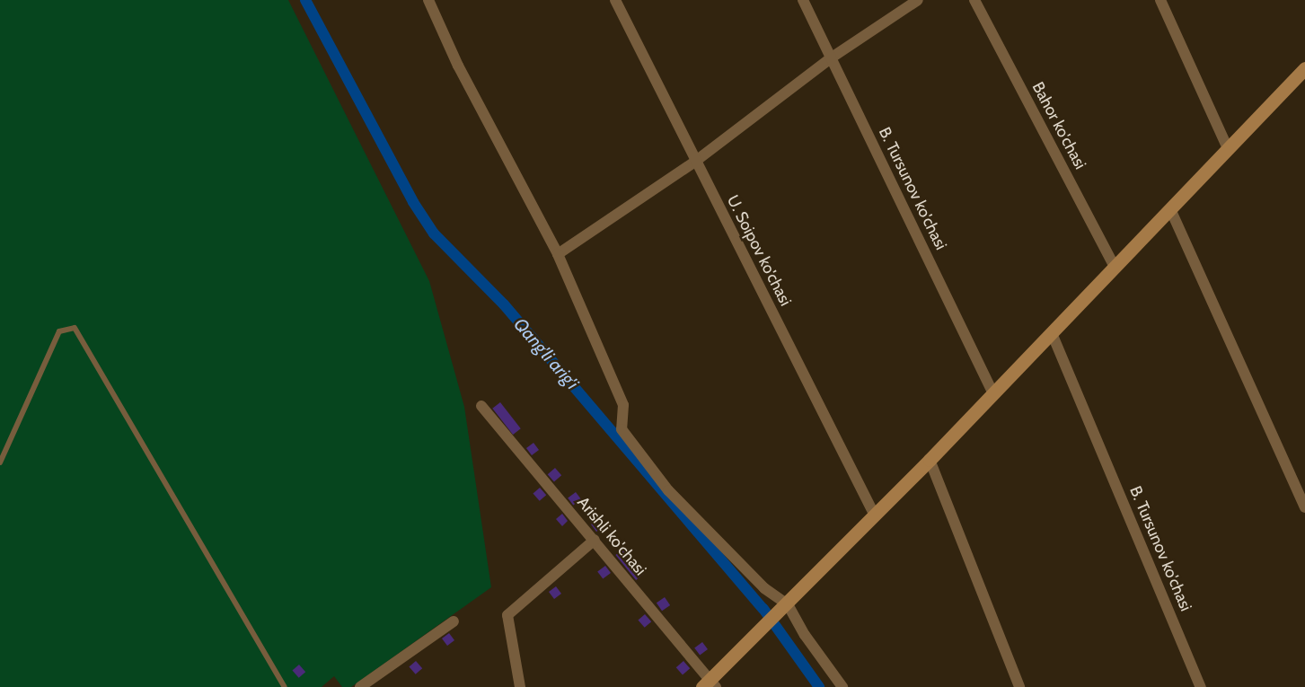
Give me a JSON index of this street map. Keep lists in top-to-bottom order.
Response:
{
  "streets": {
    "street": [
      "Bahor ko'chasi",
      "B. Tursunov ko'chasi",
      "U. Soipov ko'chasi",
      "Arishli ko'chasi"
    ]
  },
  "water": ["Qang'li arig'i"]
}
